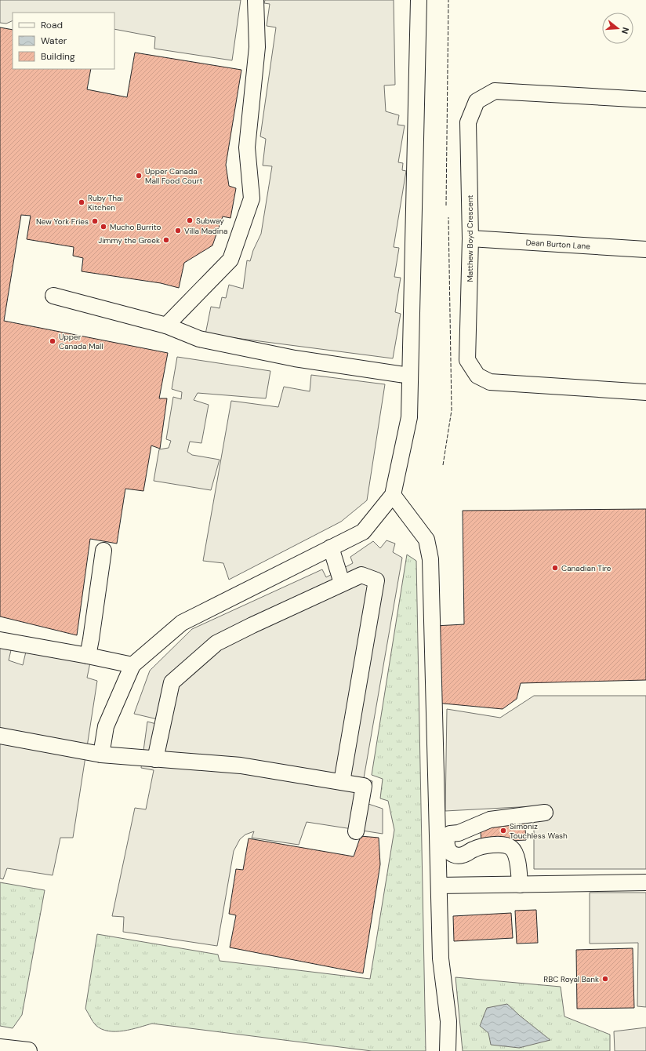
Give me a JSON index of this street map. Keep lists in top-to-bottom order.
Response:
{
  "streets": {
    "street": ["Matthew Boyd Crescent", "Dean Burton Lane"]
  },
  "crossings": [
    ["Matthew Boyd Crescent", "Dean Burton Lane"]
  ],
  "places": [
    "Upper Canada Mall Food Court",
    "Ruby Thai Kitchen",
    "Subway",
    "New York Fries",
    "Mucho Burrito",
    "Villa Madina",
    "Jimmy the Greek",
    "Upper Canada Mall",
    "Canadian Tire",
    "Simoniz Touchless Wash",
    "RBC Royal Bank"
  ],
  "legend": ["Road", "Water", "Building"],
  "north": "right"
}
